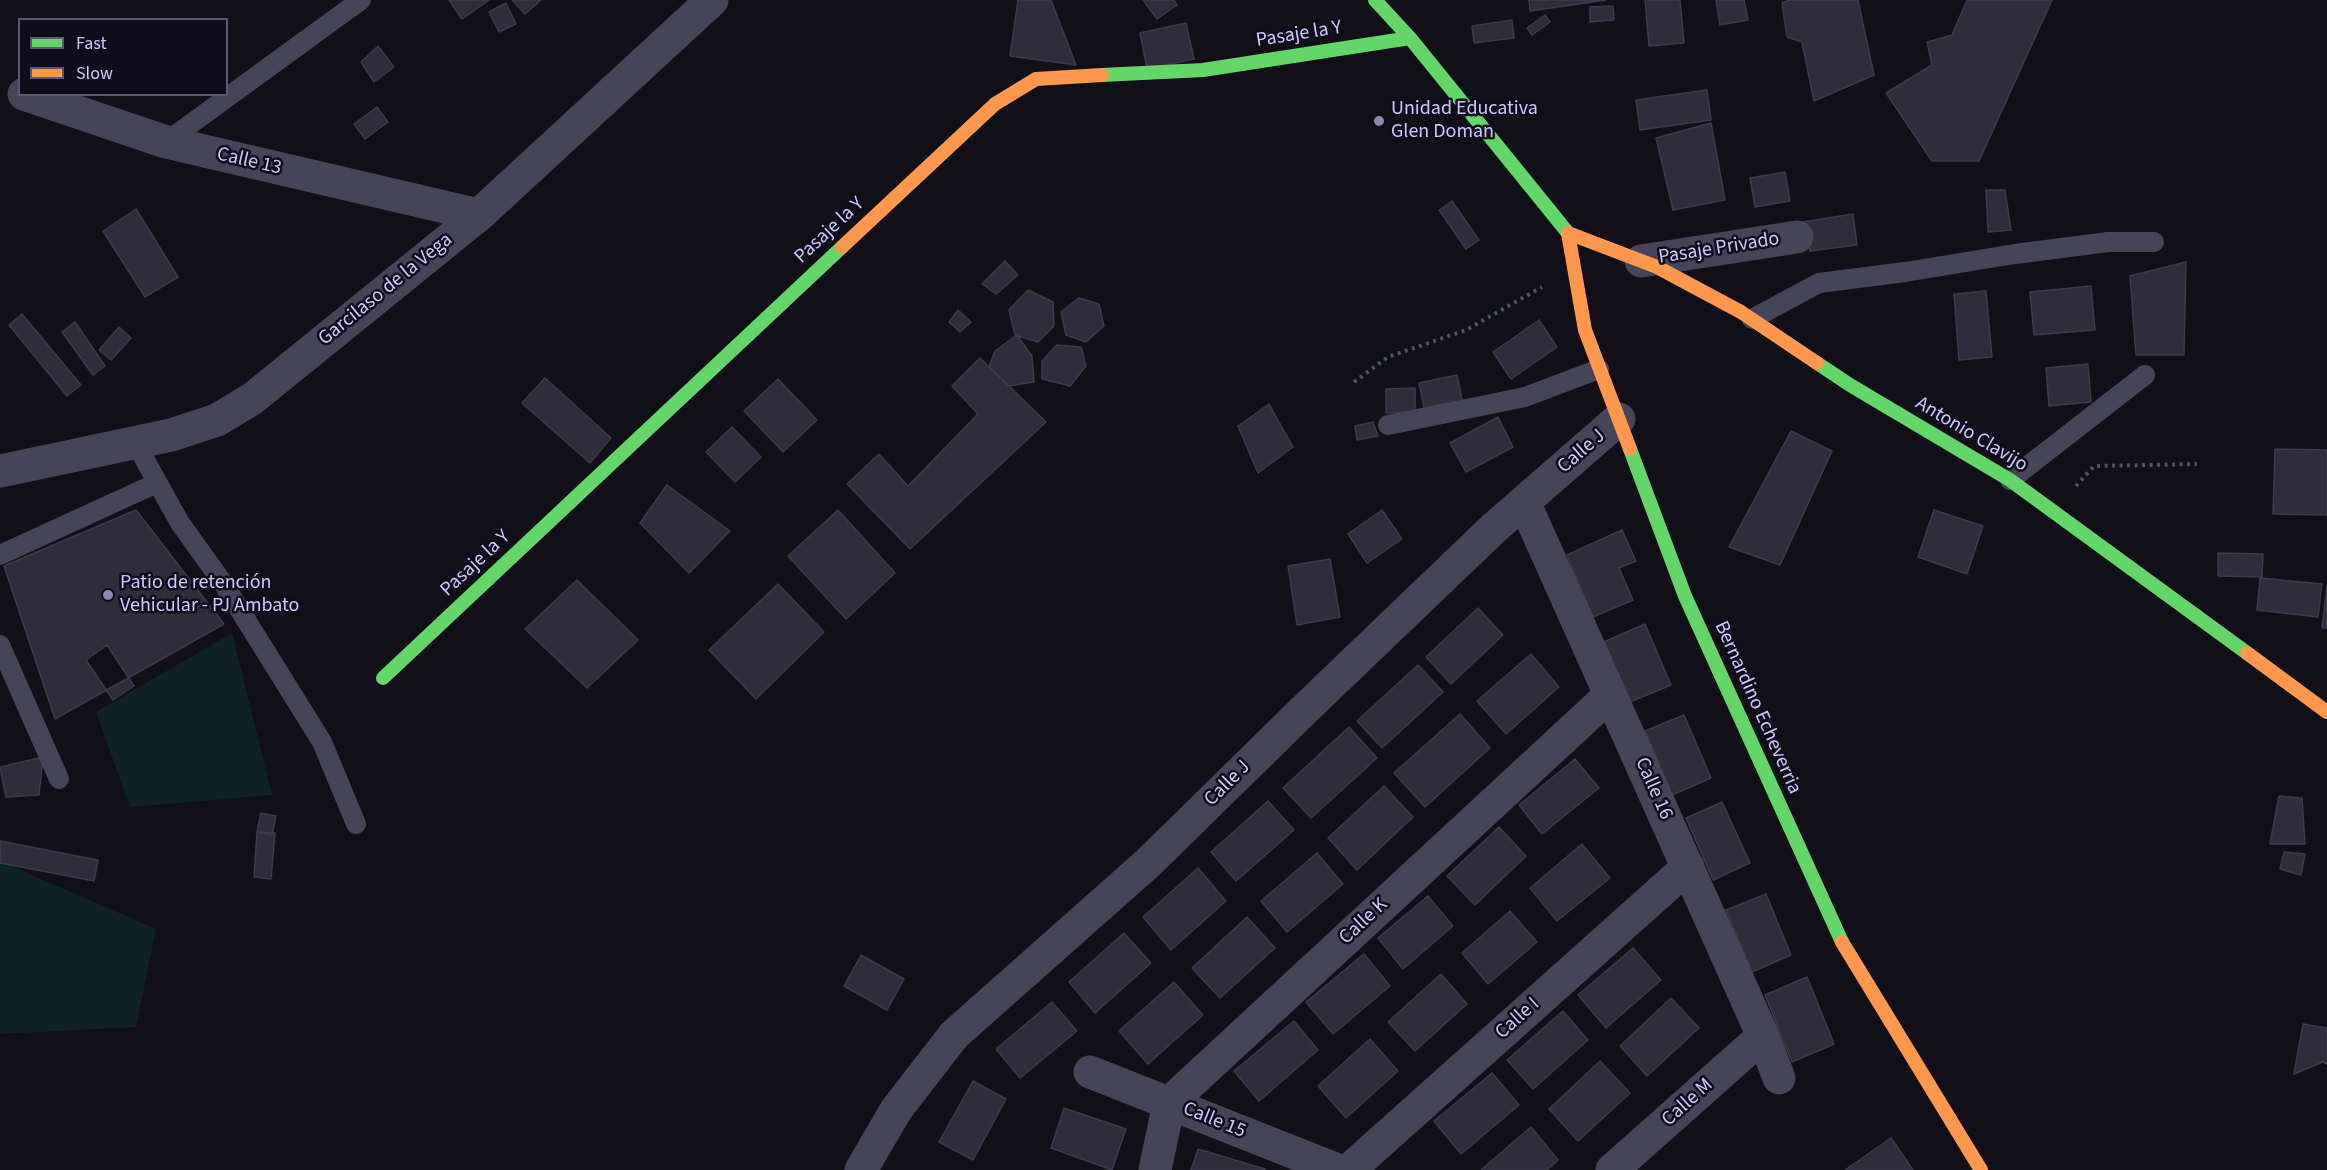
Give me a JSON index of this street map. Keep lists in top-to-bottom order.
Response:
{
  "streets": {
    "street": [
      "Pasaje la Y",
      "Calle 13",
      "Pasaje Privado",
      "Garcilaso de la Vega",
      "Antonio Clavijo",
      "Calle J",
      "Bernardino Echeverria",
      "Calle 16",
      "Calle K",
      "Calle I",
      "Calle M",
      "Calle 15"
    ]
  },
  "crossings": [
    ["Calle 13", "Garcilaso de la Vega"],
    ["Pasaje Privado", "Antonio Clavijo"],
    ["Antonio Clavijo", "Bernardino Echeverria"],
    ["Calle J", "Bernardino Echeverria"],
    ["Calle J", "Calle 16"],
    ["Calle 16", "Calle K"],
    ["Calle 16", "Calle I"],
    ["Calle 16", "Calle M"],
    ["Calle K", "Calle 15"]
  ],
  "places": ["Unidad Educativa Glen Doman", "Patio de retención Vehicular - PJ Ambato"],
  "legend": ["Fast", "Slow"]
}
